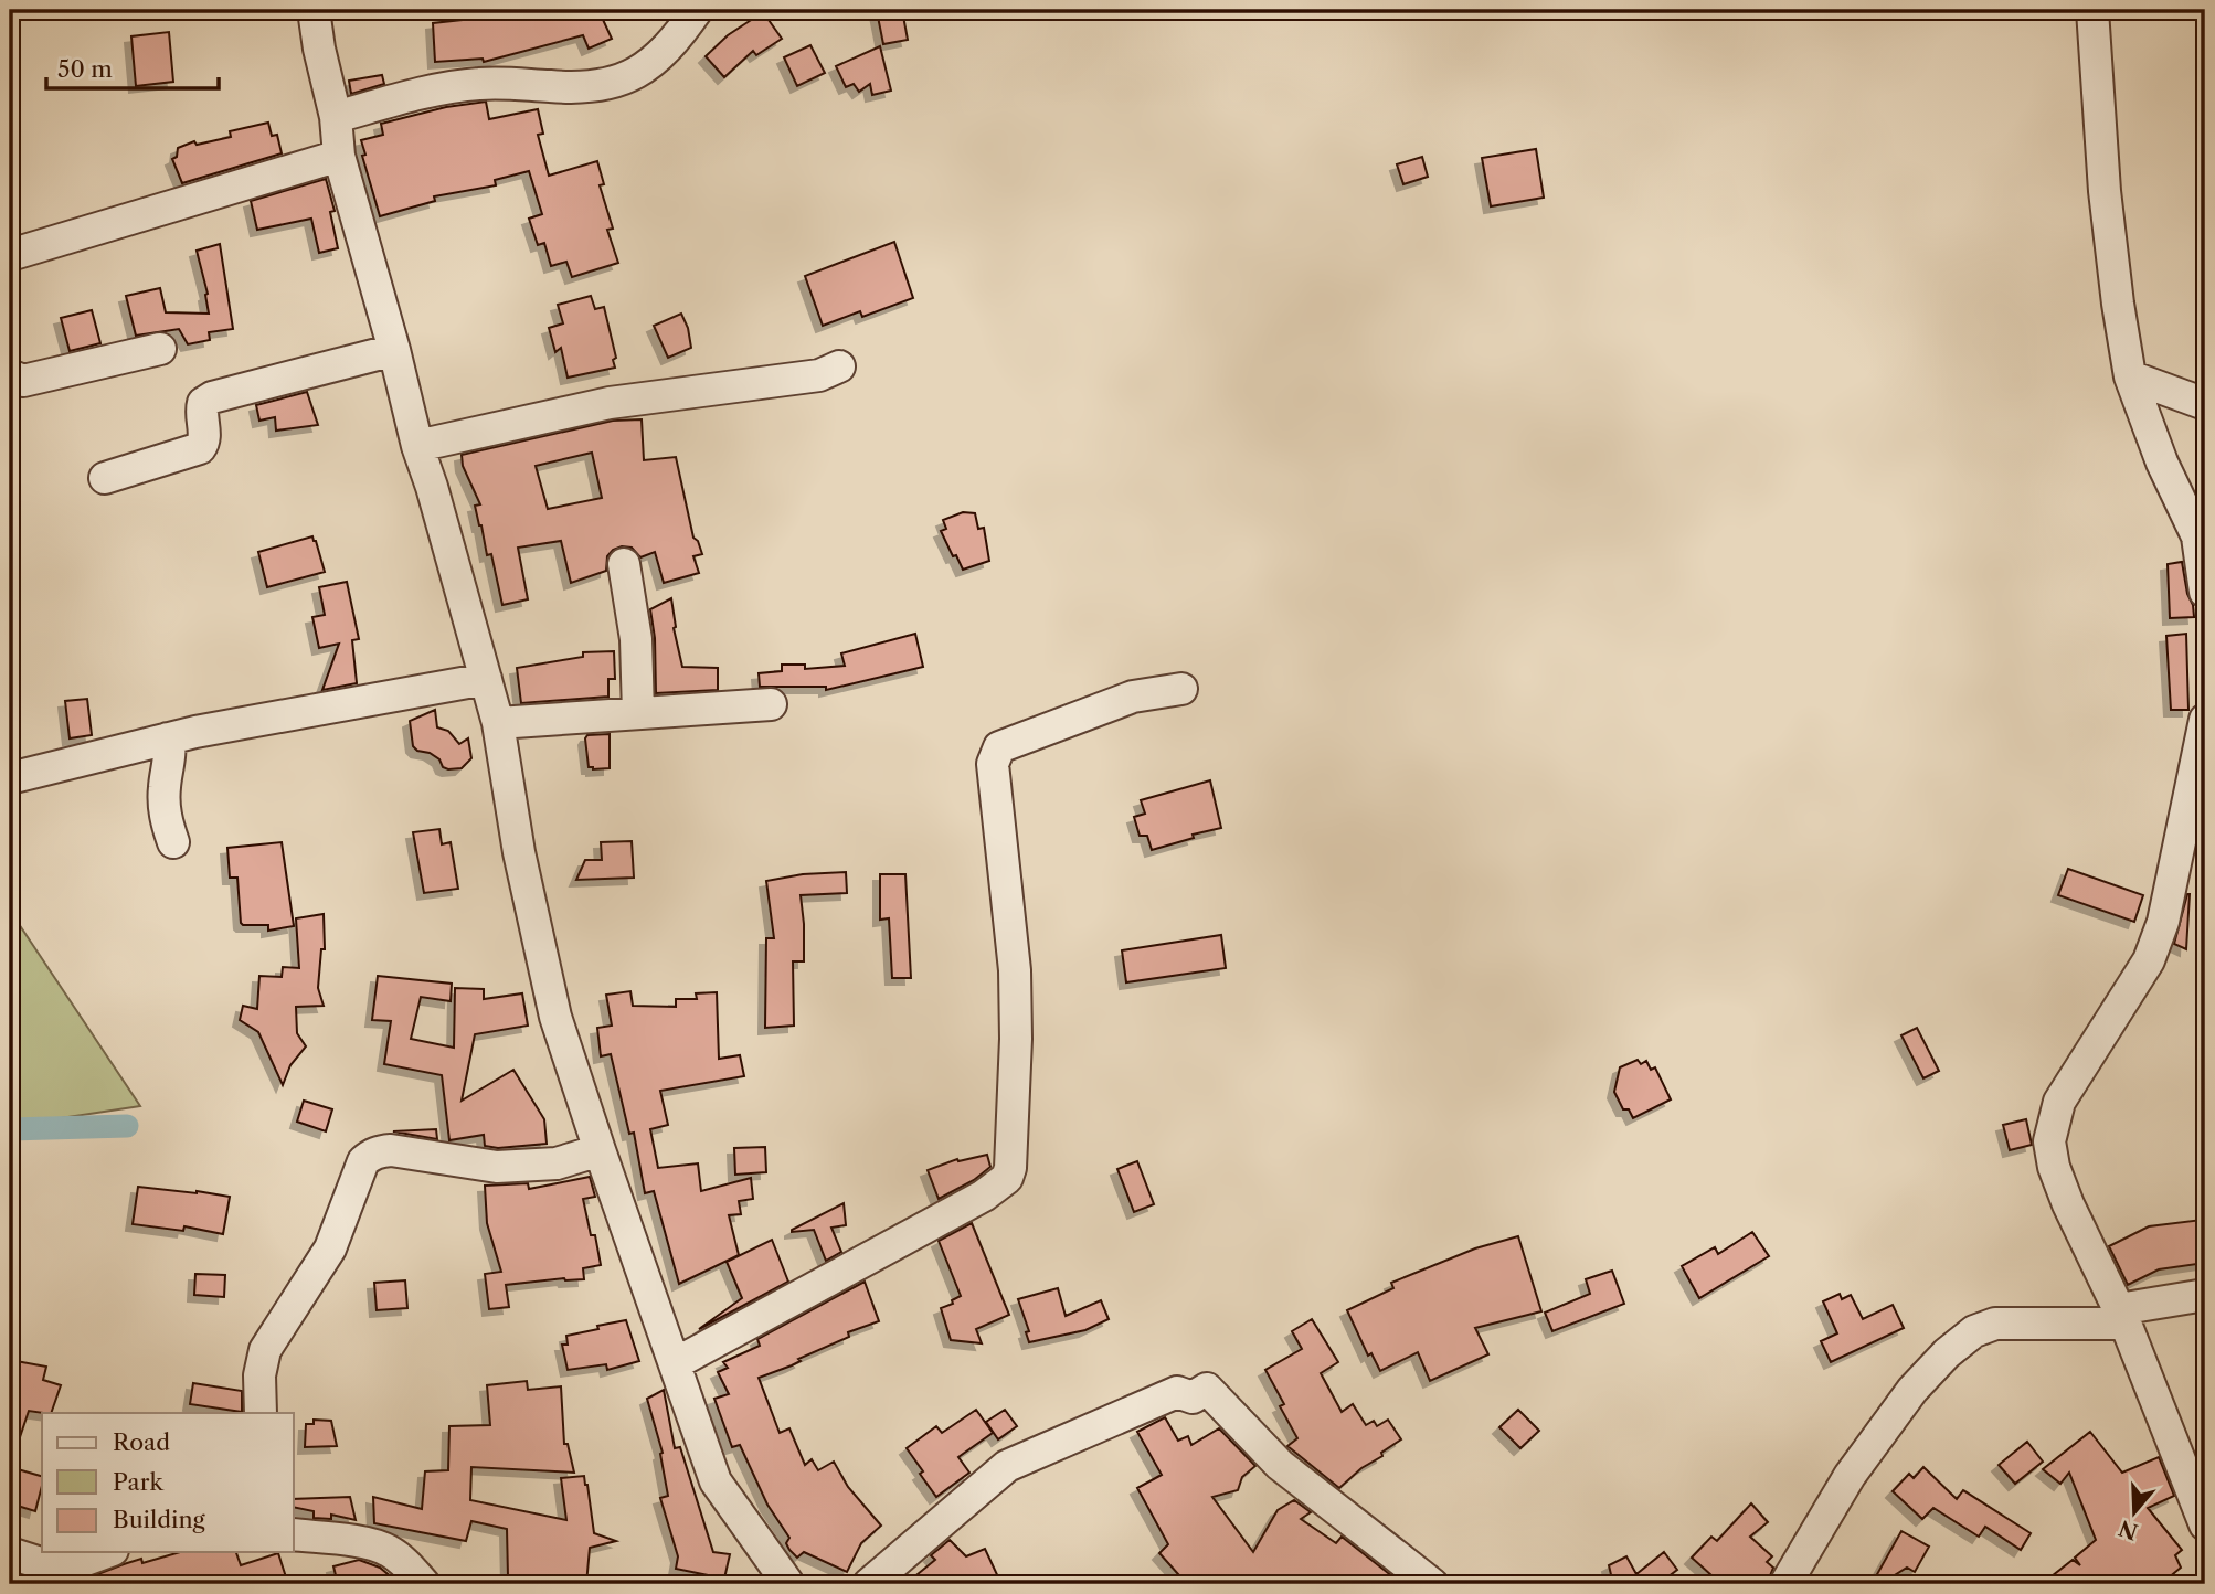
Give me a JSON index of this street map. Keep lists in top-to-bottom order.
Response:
{
  "legend": ["Road", "Park", "Building"],
  "scale_bar": "50 m",
  "north": "bottom"
}
